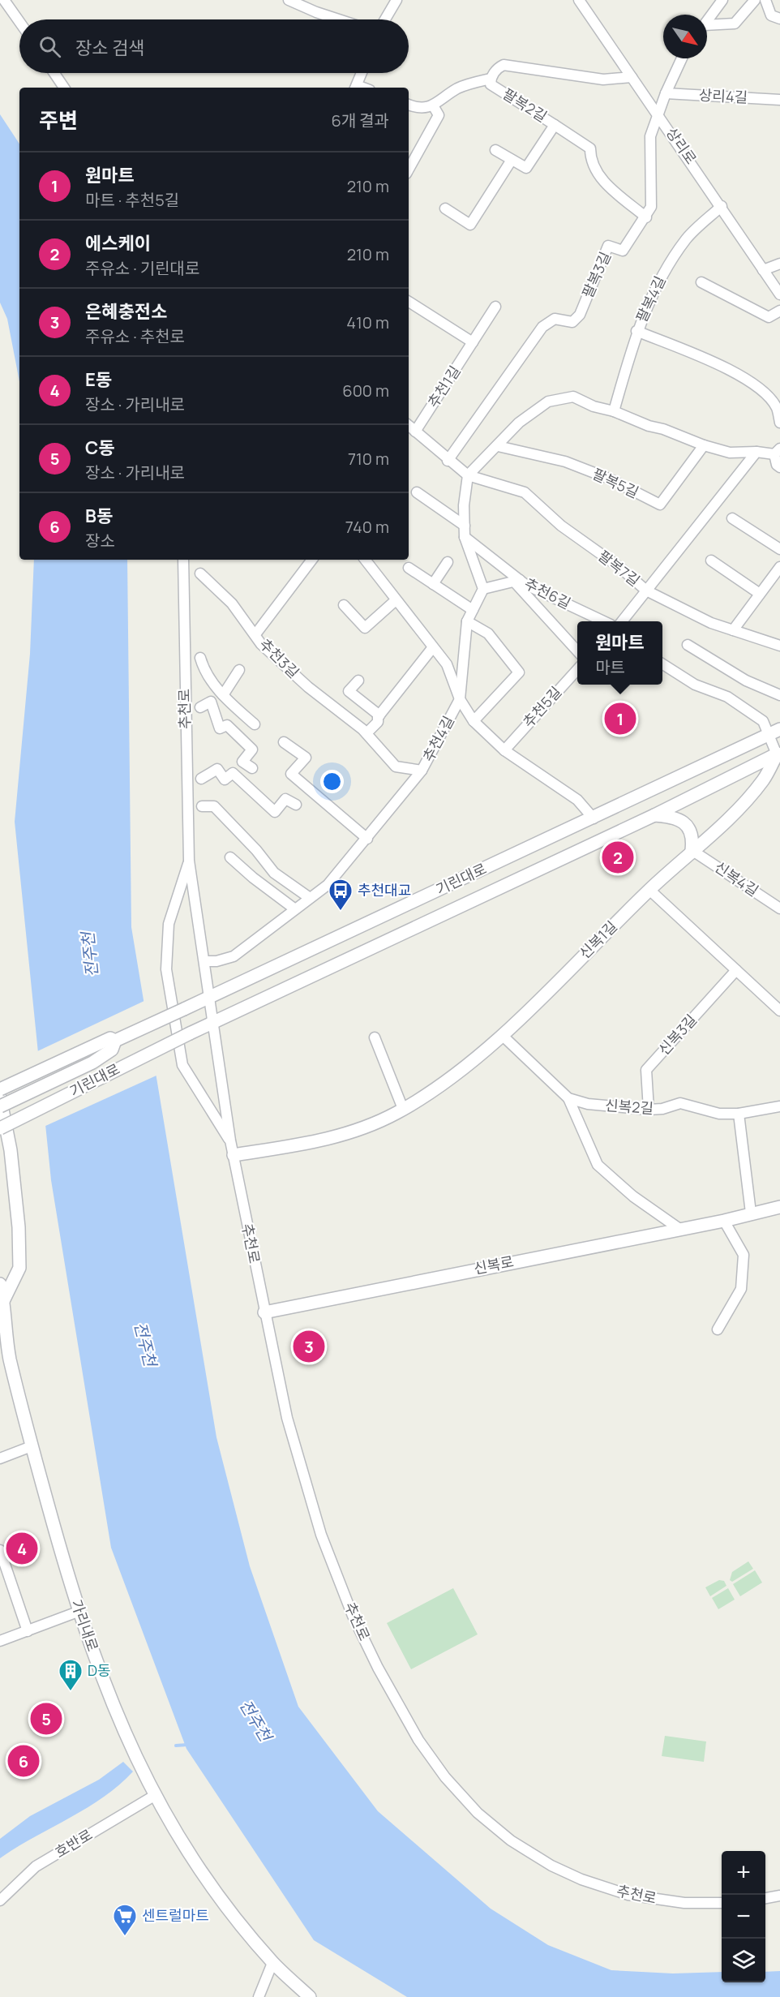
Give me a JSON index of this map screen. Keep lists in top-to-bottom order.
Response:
{
  "streets": {
    "street": [
      "상리4길",
      "팔복2길",
      "상리로",
      "팔복3길",
      "팔복4길",
      "추천1길",
      "팔복5길",
      "팔복7길",
      "추천6길",
      "추천3길",
      "추천5길",
      "추천로",
      "추천4길",
      "기린대로",
      "신복4길",
      "신복1길",
      "신복3길",
      "신복2길",
      "신복로",
      "가리내로",
      "호반로"
    ]
  },
  "crossings": [
    ["상리4길", "팔복3길"],
    ["팔복2길", "상리로"],
    ["상리로", "팔복3길"],
    ["상리로", "팔복4길"],
    ["추천3길", "추천4길"],
    ["추천로", "추천4길"],
    ["추천로", "기린대로"],
    ["추천로", "신복1길"],
    ["추천로", "신복로"],
    ["기린대로", "신복1길"],
    ["신복4길", "신복1길"],
    ["신복3길", "신복2길"],
    ["가리내로", "호반로"]
  ],
  "water": ["전주천"],
  "places": {
    "bus stop": ["추천대교"],
    "building": ["D동"],
    "supermarket": ["센트럴마트"]
  },
  "north": "bottom right",
  "page": {
    "search": "장소 검색",
    "heading": ["주변", "6개 결과"],
    "list": [
      {
        "mark": "1",
        "name": "원마트",
        "note": "마트 · 추천5길",
        "value": "210 m"
      },
      {
        "mark": "2",
        "name": "에스케이",
        "note": "주유소 · 기린대로",
        "value": "210 m"
      },
      {
        "mark": "3",
        "name": "은혜충전소",
        "note": "주유소 · 추천로",
        "value": "410 m"
      },
      {
        "mark": "4",
        "name": "E동",
        "note": "장소 · 가리내로",
        "value": "600 m"
      },
      {
        "mark": "5",
        "name": "C동",
        "note": "장소 · 가리내로",
        "value": "710 m"
      },
      {
        "mark": "6",
        "name": "B동",
        "note": "장소",
        "value": "740 m"
      }
    ],
    "popup": ["원마트", "마트"],
    "pins": [
      "1",
      "2",
      "3",
      "4",
      "5",
      "6"
    ],
    "map_buttons": ["+", "−"]
  }
}
